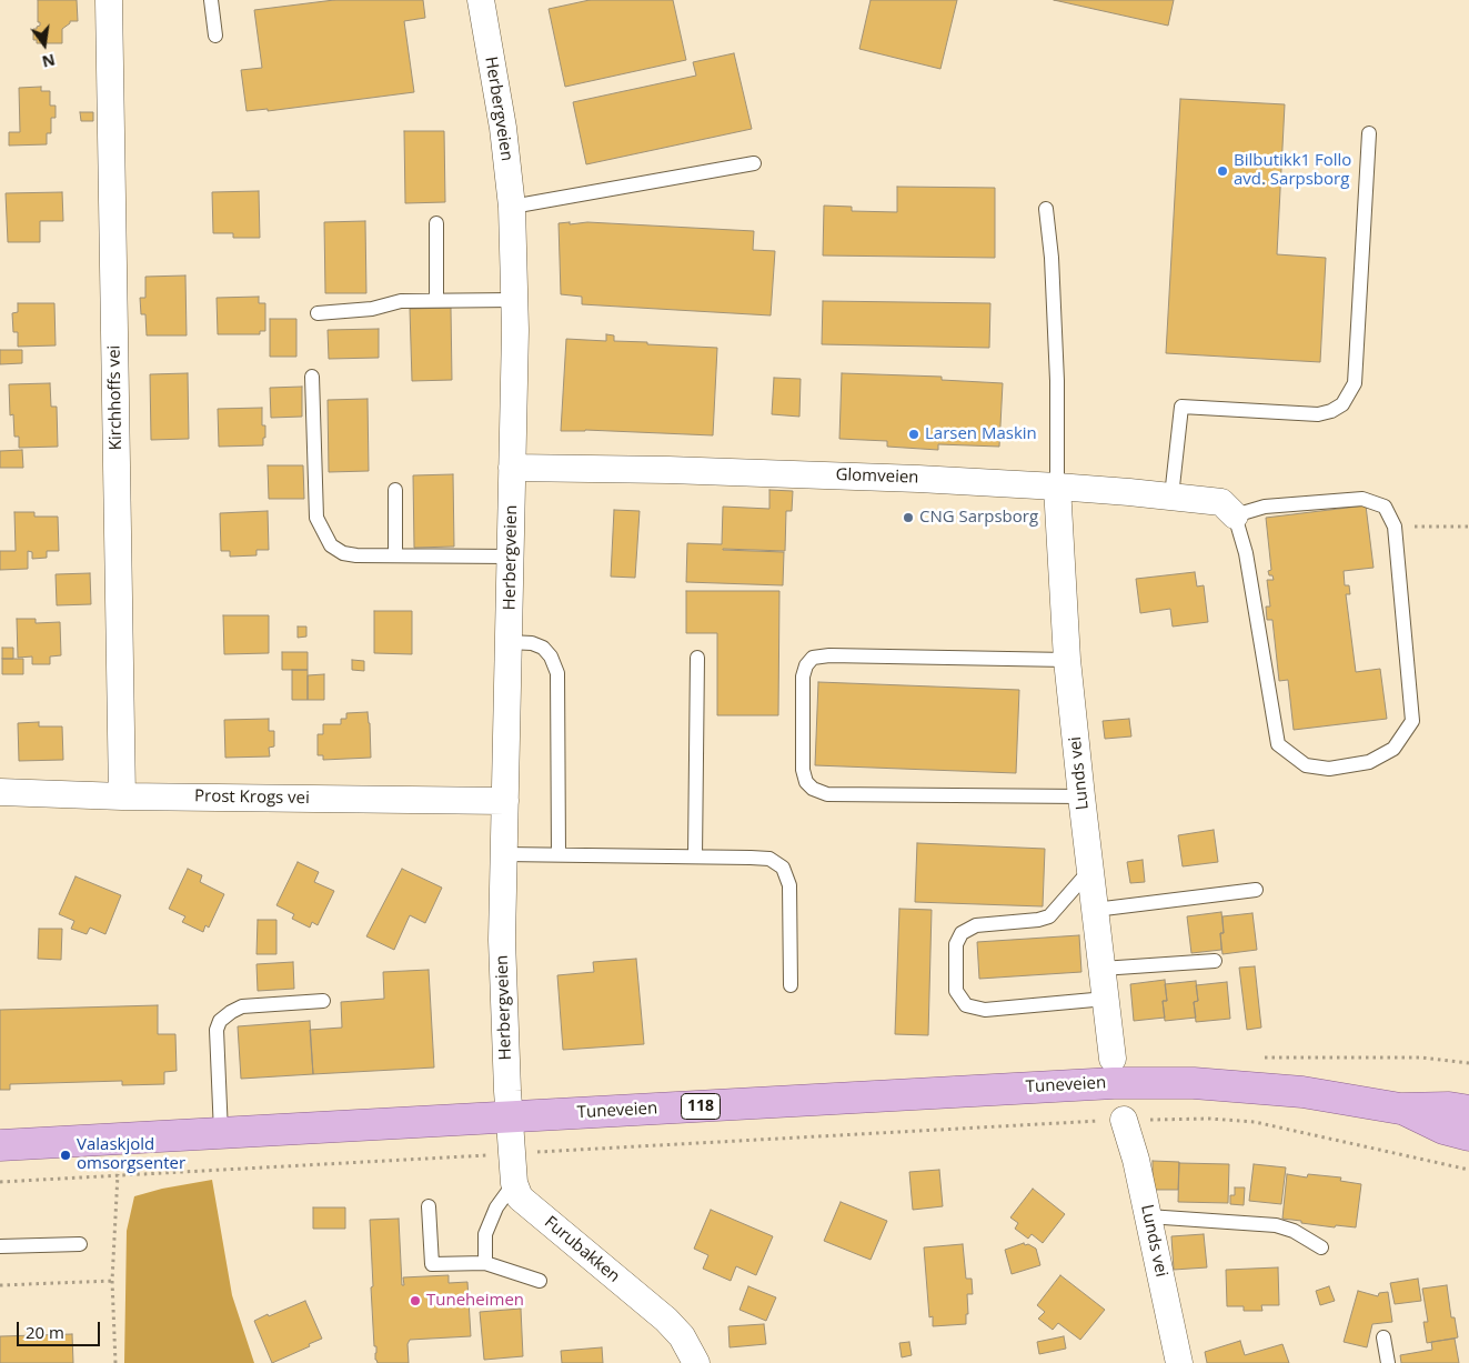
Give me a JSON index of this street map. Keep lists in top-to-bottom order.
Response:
{
  "streets": {
    "main road": ["Tuneveien", "118"],
    "street": [
      "Herbergveien",
      "Kirchhoffs vei",
      "Glomveien",
      "Lunds vei",
      "Prost Krogs vei",
      "Furubakken"
    ]
  },
  "crossings": [
    ["Herbergveien", "Glomveien"],
    ["Herbergveien", "Prost Krogs vei"],
    ["Herbergveien", "Tuneveien"],
    ["Herbergveien", "Furubakken"],
    ["Kirchhoffs vei", "Prost Krogs vei"],
    ["Glomveien", "Lunds vei"],
    ["Tuneveien", "Furubakken"]
  ],
  "places": [
    "Bilbutikk1 Follo avd. Sarpsborg",
    "Larsen Maskin",
    "CNG Sarpsborg",
    "Valaskjold omsorgsenter",
    "Tuneheimen"
  ],
  "scale_bar": "20 m",
  "north": "bottom"
}
